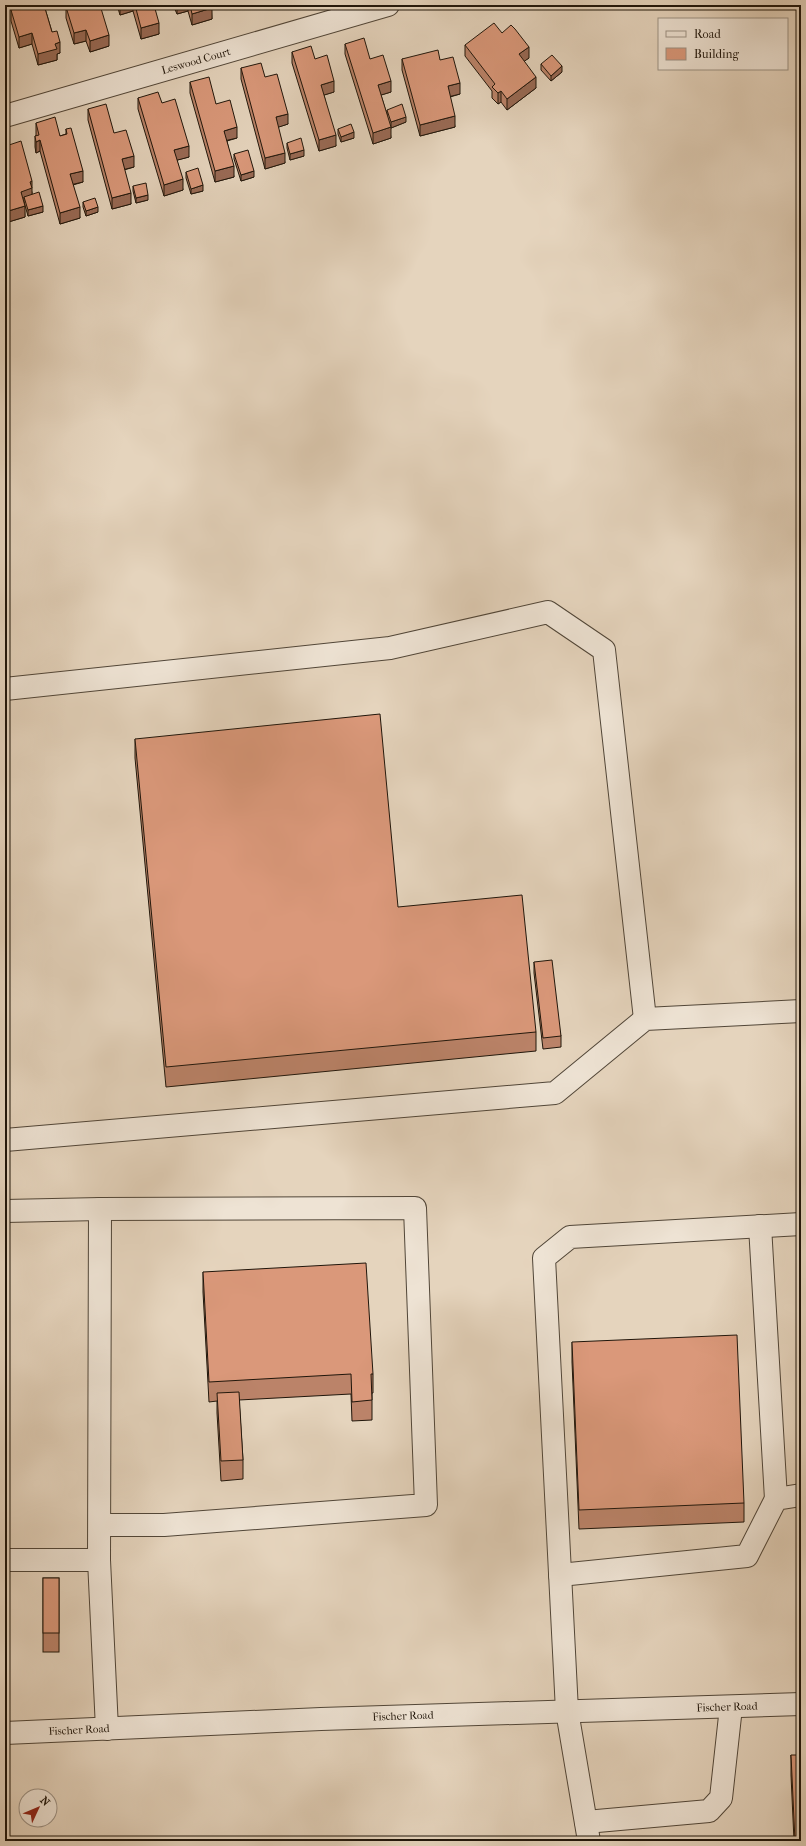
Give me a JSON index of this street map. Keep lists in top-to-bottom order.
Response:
{
  "streets": {
    "street": ["Leswood Court", "Fischer Road"]
  },
  "legend": ["Road", "Building"],
  "north": "top right"
}
